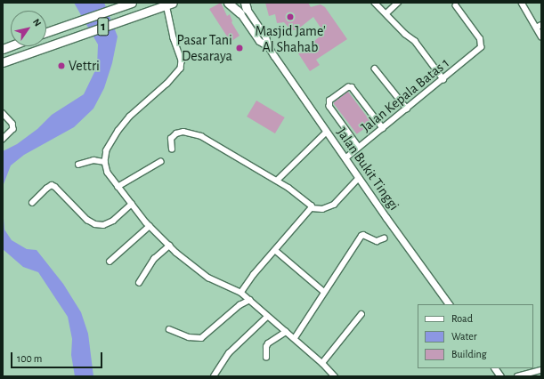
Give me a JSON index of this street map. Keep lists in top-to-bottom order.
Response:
{
  "streets": {
    "highway": ["1"],
    "main road": ["Jalan Bukit Tinggi"],
    "street": ["Jalan Kepala Batas 1"]
  },
  "crossings": [
    ["Jalan Kepala Batas 1", "Jalan Bukit Tinggi"]
  ],
  "places": ["Masjid Jame' Al Shahab", "Pasar Tani Desaraya", "Vettri"],
  "legend": ["Road", "Water", "Building"],
  "scale_bar": "100 m",
  "north": "top right"
}
